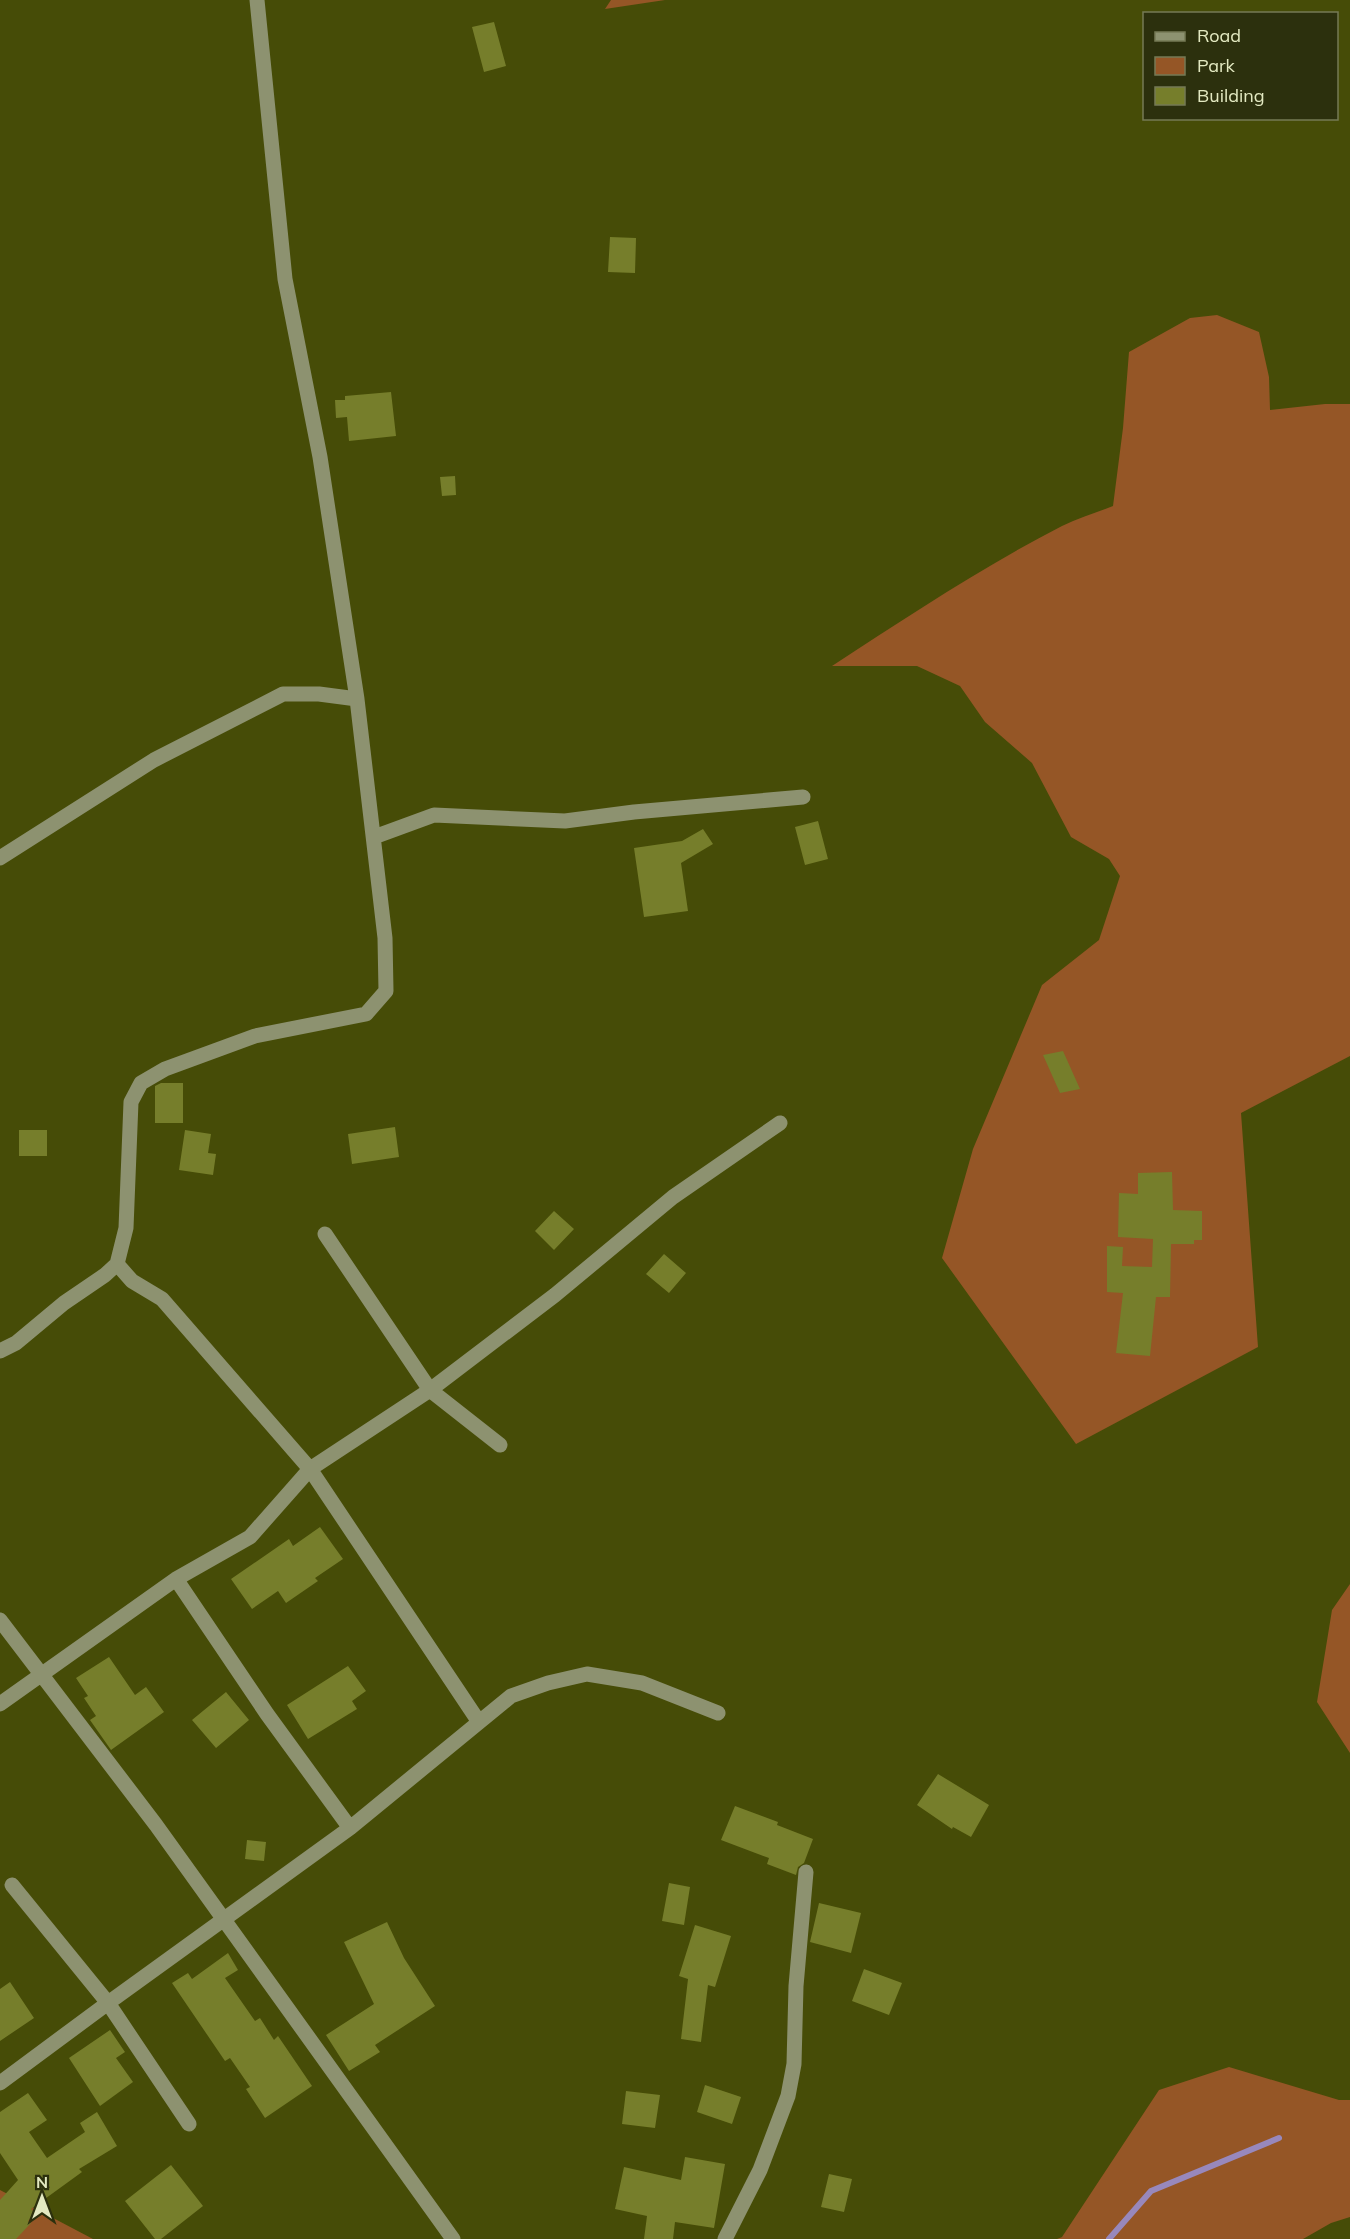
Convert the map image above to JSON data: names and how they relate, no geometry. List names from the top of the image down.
{
  "legend": ["Road", "Park", "Building"],
  "north": "top"
}
